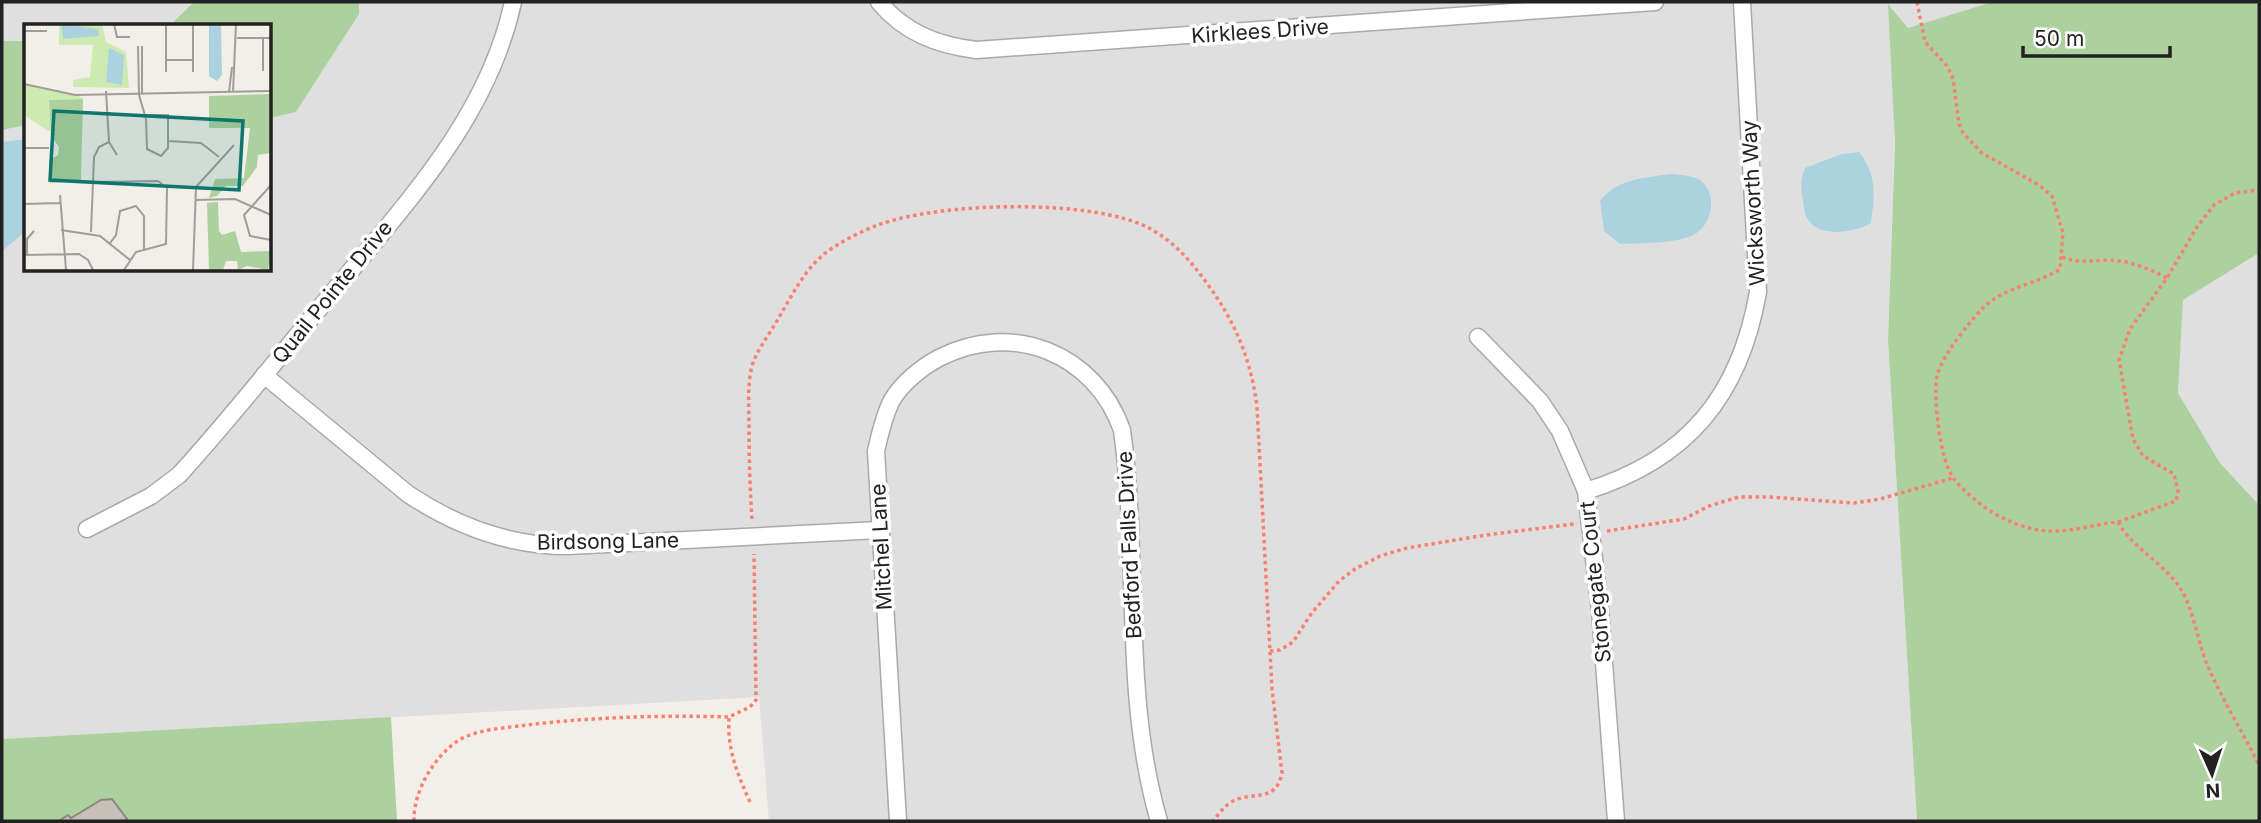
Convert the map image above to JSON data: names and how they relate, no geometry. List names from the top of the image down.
{
  "streets": {
    "street": [
      "Kirklees Drive",
      "Wicksworth Way",
      "Quail Pointe Drive",
      "Birdsong Lane",
      "Bedford Falls Drive",
      "Mitchel Lane",
      "Stonegate Court"
    ]
  },
  "crossings": [
    ["Wicksworth Way", "Stonegate Court"],
    ["Quail Pointe Drive", "Birdsong Lane"],
    ["Birdsong Lane", "Mitchel Lane"],
    ["Bedford Falls Drive", "Mitchel Lane"]
  ],
  "scale_bar": "50 m",
  "north": "bottom"
}
